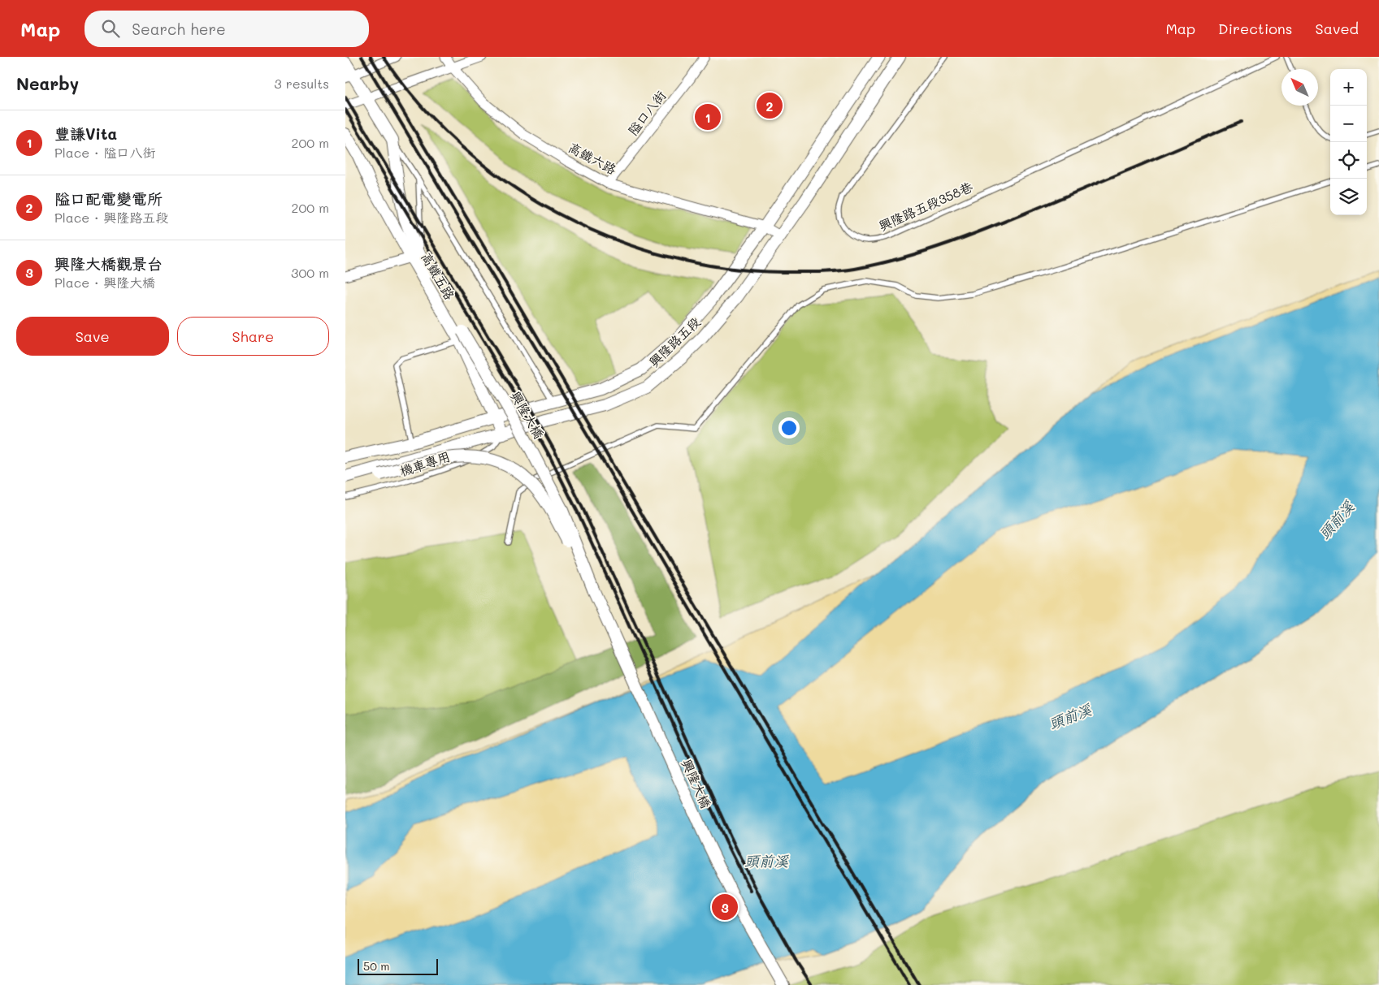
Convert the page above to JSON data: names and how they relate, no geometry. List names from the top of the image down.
{
  "streets": {
    "street": [
      "隘口八街",
      "高鐵六路",
      "高鐵五路",
      "興隆路五段",
      "興隆大橋"
    ],
    "lane": ["興隆路五段358巷", "機車專用"]
  },
  "crossings": [
    ["隘口八街", "高鐵六路"],
    ["高鐵六路", "興隆路五段"],
    ["高鐵五路", "興隆路五段"],
    ["高鐵五路", "興隆大橋"],
    ["高鐵五路", "機車專用"],
    ["興隆路五段", "機車專用"]
  ],
  "water": ["頭前溪"],
  "scale_bar": "50 m",
  "north": "top left",
  "page": {
    "header": "Map",
    "search": "Search here",
    "nav": ["Map", "Directions", "Saved"],
    "heading": ["Nearby", "3 results"],
    "map_buttons": ["+", "−"],
    "pins": ["2", "1", "3"],
    "list": [
      {
        "mark": "1",
        "name": "豐謙Vita",
        "note": "Place · 隘口八街",
        "value": "200 m"
      },
      {
        "mark": "2",
        "name": "隘口配電變電所",
        "note": "Place · 興隆路五段",
        "value": "200 m"
      },
      {
        "mark": "3",
        "name": "興隆大橋觀景台",
        "note": "Place · 興隆大橋",
        "value": "300 m"
      }
    ],
    "buttons": ["Save", "Share"],
    "scale": "50 m"
  }
}
